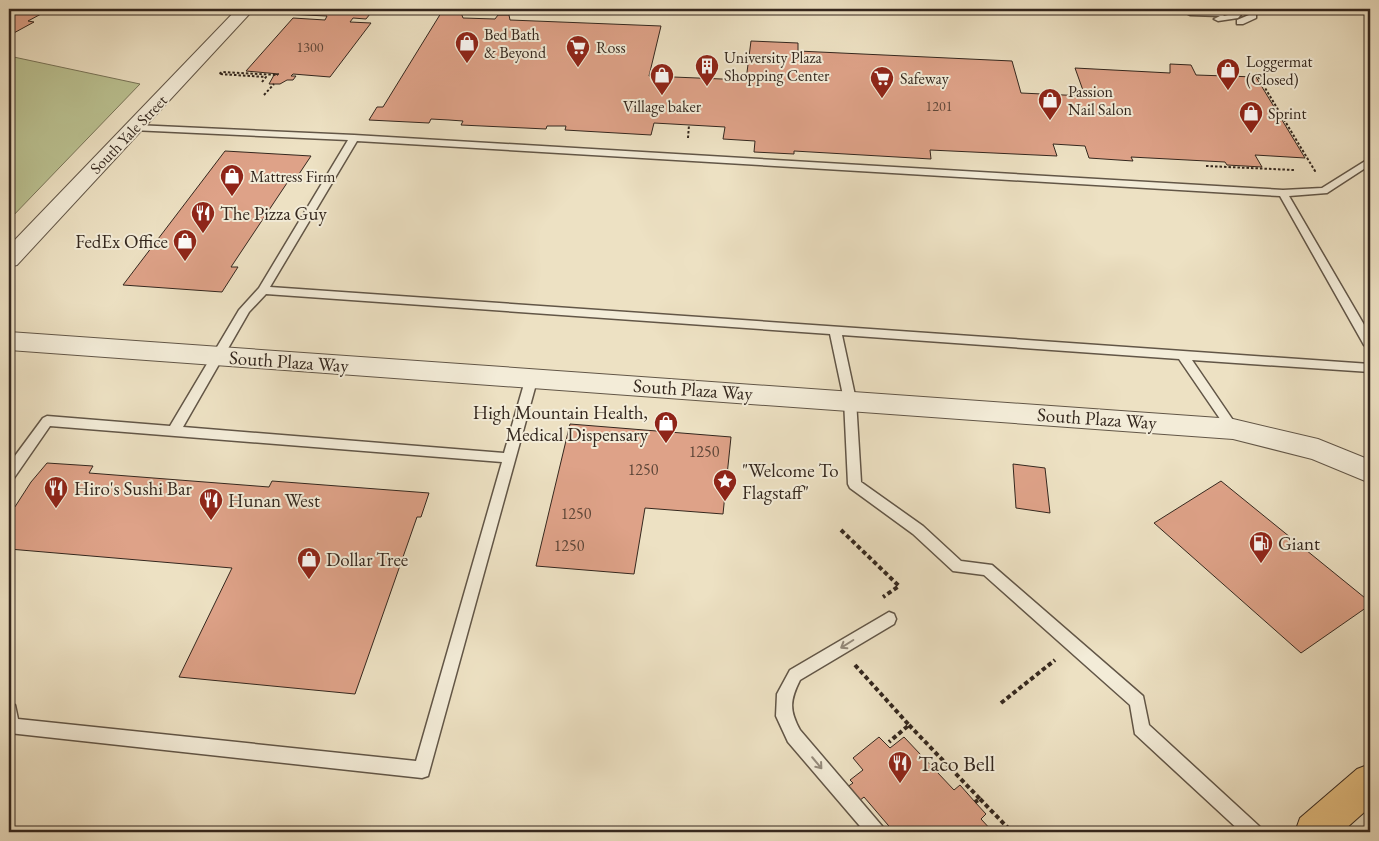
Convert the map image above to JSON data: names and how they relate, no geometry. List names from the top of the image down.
{
  "streets": {
    "street": ["South Yale Street", "South Plaza Way"]
  },
  "places": {
    "shop": [
      "Bed Bath & Beyond",
      "Loggermat (Closed)",
      "Village baker",
      "Passion Nail Salon",
      "Sprint",
      "Mattress Firm",
      "FedEx Office",
      "High Mountain Health, Medical Dispensary",
      "Dollar Tree"
    ],
    "supermarket": ["Ross", "Safeway"],
    "building": ["University Plaza Shopping Center"],
    "restaurant": [
      "The Pizza Guy",
      "Hiro's Sushi Bar",
      "Hunan West",
      "Taco Bell"
    ],
    "place": ["\"Welcome To Flagstaff\""],
    "fuel station": ["Giant"]
  },
  "house_numbers": [
    "1300",
    "1201",
    "1250",
    "1250",
    "1250",
    "1250"
  ]
}
